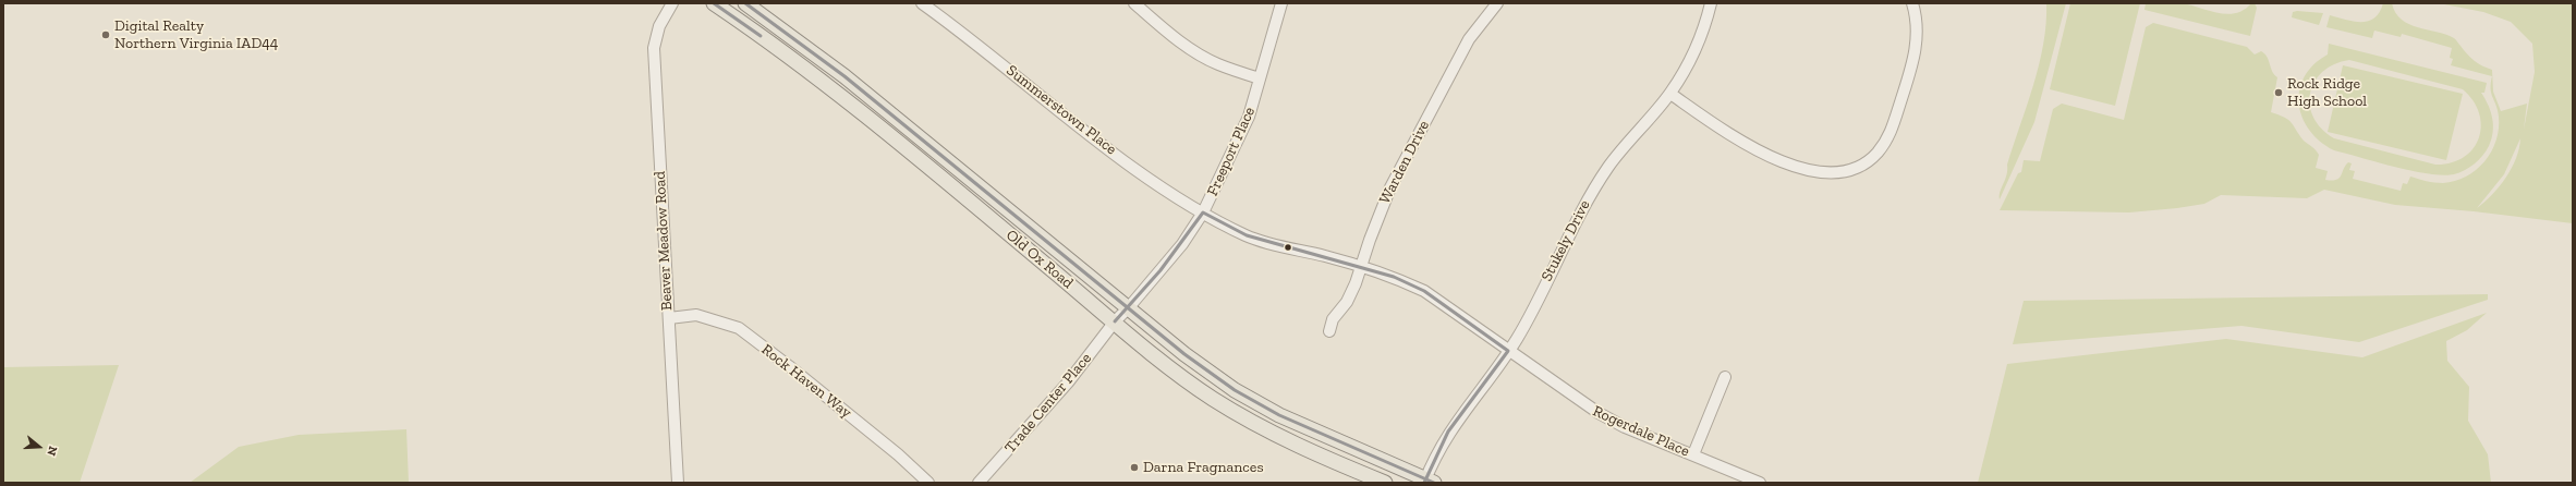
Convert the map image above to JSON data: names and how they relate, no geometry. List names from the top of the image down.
{
  "streets": {
    "main road": ["Old Ox Road"],
    "street": [
      "Summerstown Place",
      "Freeport Place",
      "Warden Drive",
      "Beaver Meadow Road",
      "Stukely Drive",
      "Rock Haven Way",
      "Trade Center Place",
      "Rogerdale Place"
    ]
  },
  "crossings": [
    ["Summerstown Place", "Freeport Place"],
    ["Summerstown Place", "Rogerdale Place"],
    ["Freeport Place", "Old Ox Road"],
    ["Freeport Place", "Trade Center Place"],
    ["Freeport Place", "Rogerdale Place"],
    ["Warden Drive", "Rogerdale Place"],
    ["Beaver Meadow Road", "Rock Haven Way"],
    ["Stukely Drive", "Old Ox Road"],
    ["Stukely Drive", "Rogerdale Place"],
    ["Old Ox Road", "Trade Center Place"]
  ],
  "places": ["Digital Realty Northern Virginia IAD44", "Rock Ridge High School", "Darna Fragnances"],
  "north": "right"
}
